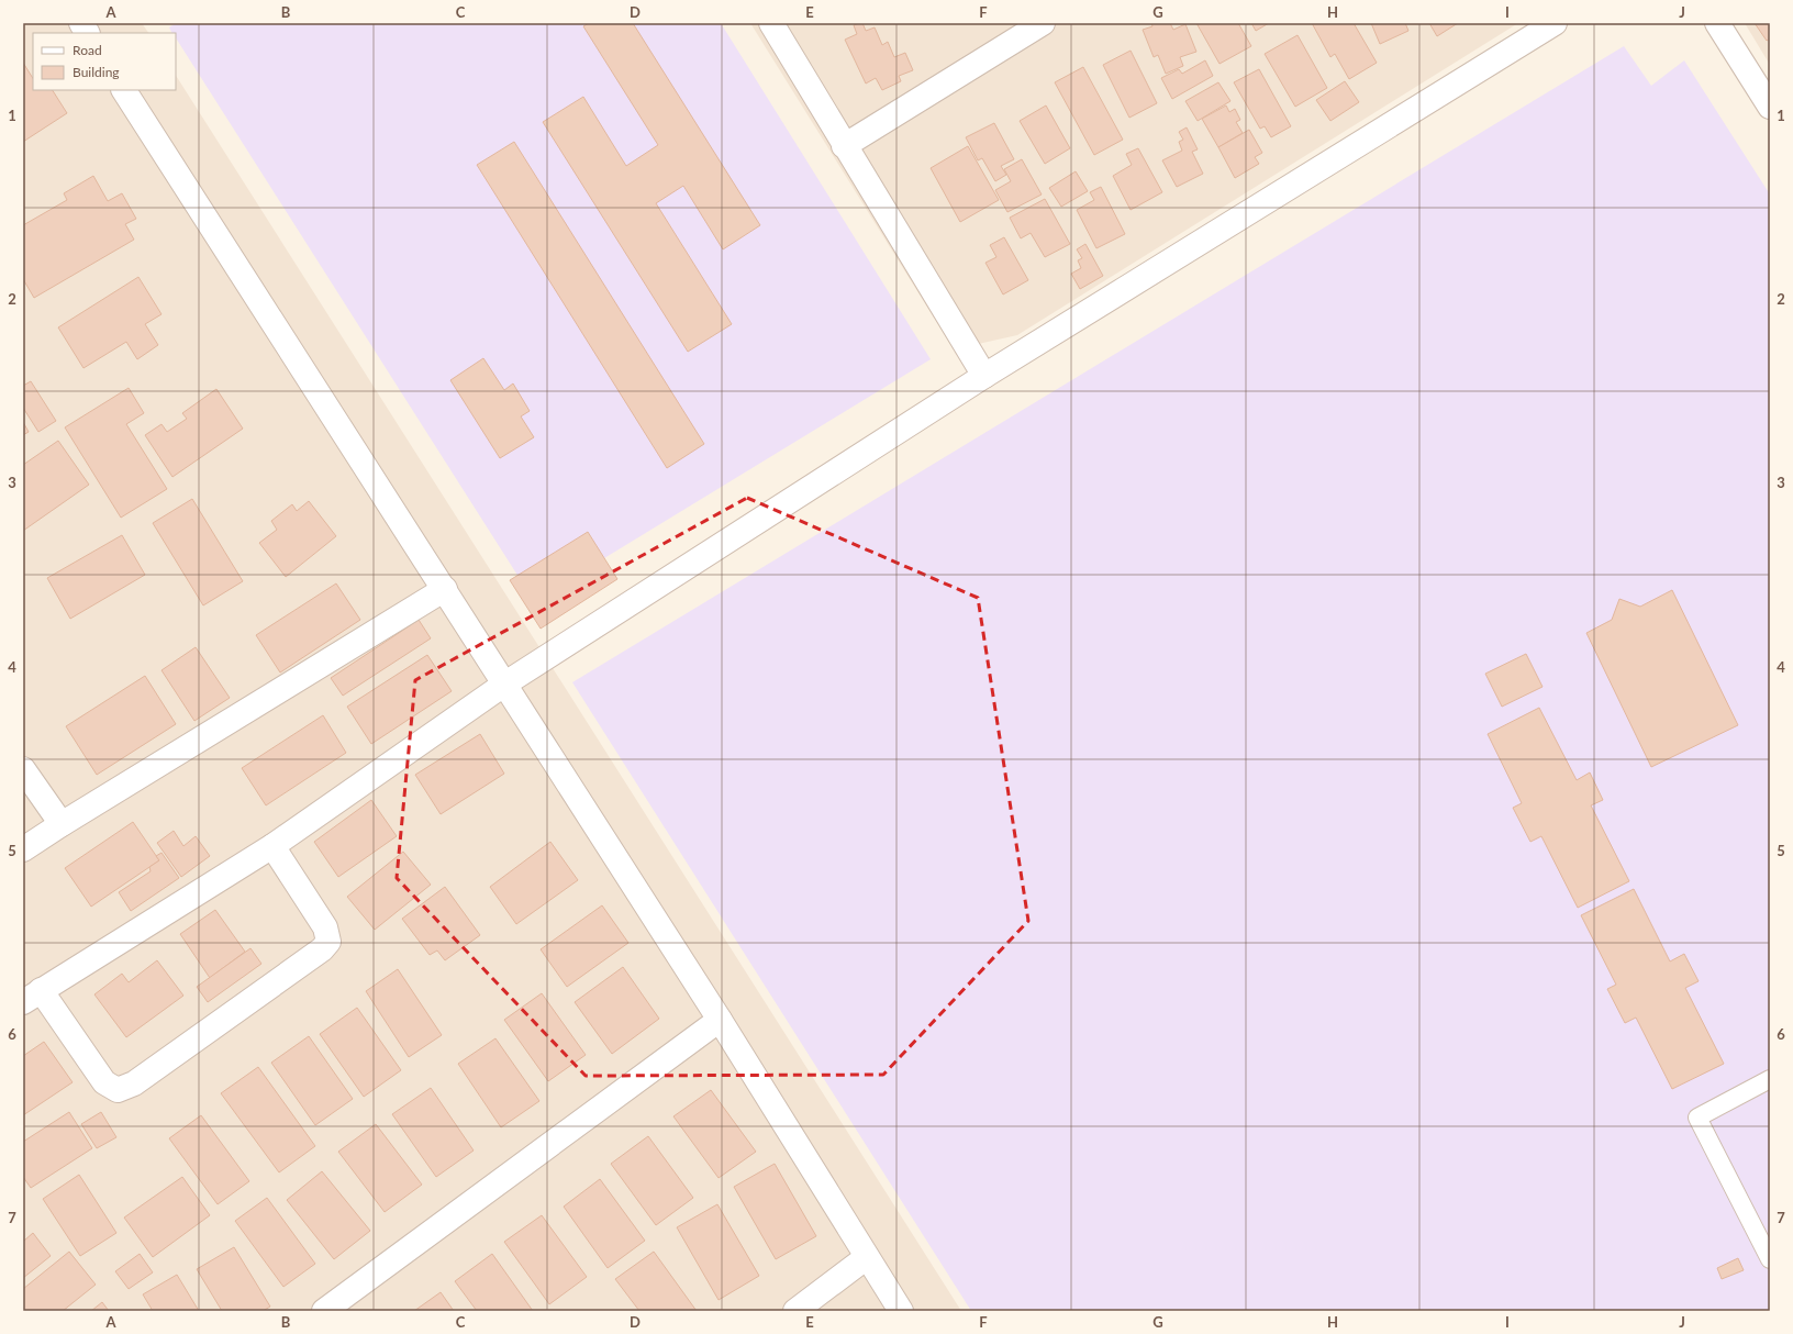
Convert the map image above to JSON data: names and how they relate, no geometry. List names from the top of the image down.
{
  "legend": ["Road", "Building"],
  "grid": {
    "columns": [
      "A",
      "B",
      "C",
      "D",
      "E",
      "F",
      "G",
      "H",
      "I",
      "J"
    ],
    "rows": [
      "1",
      "2",
      "3",
      "4",
      "5",
      "6",
      "7"
    ]
  }
}
